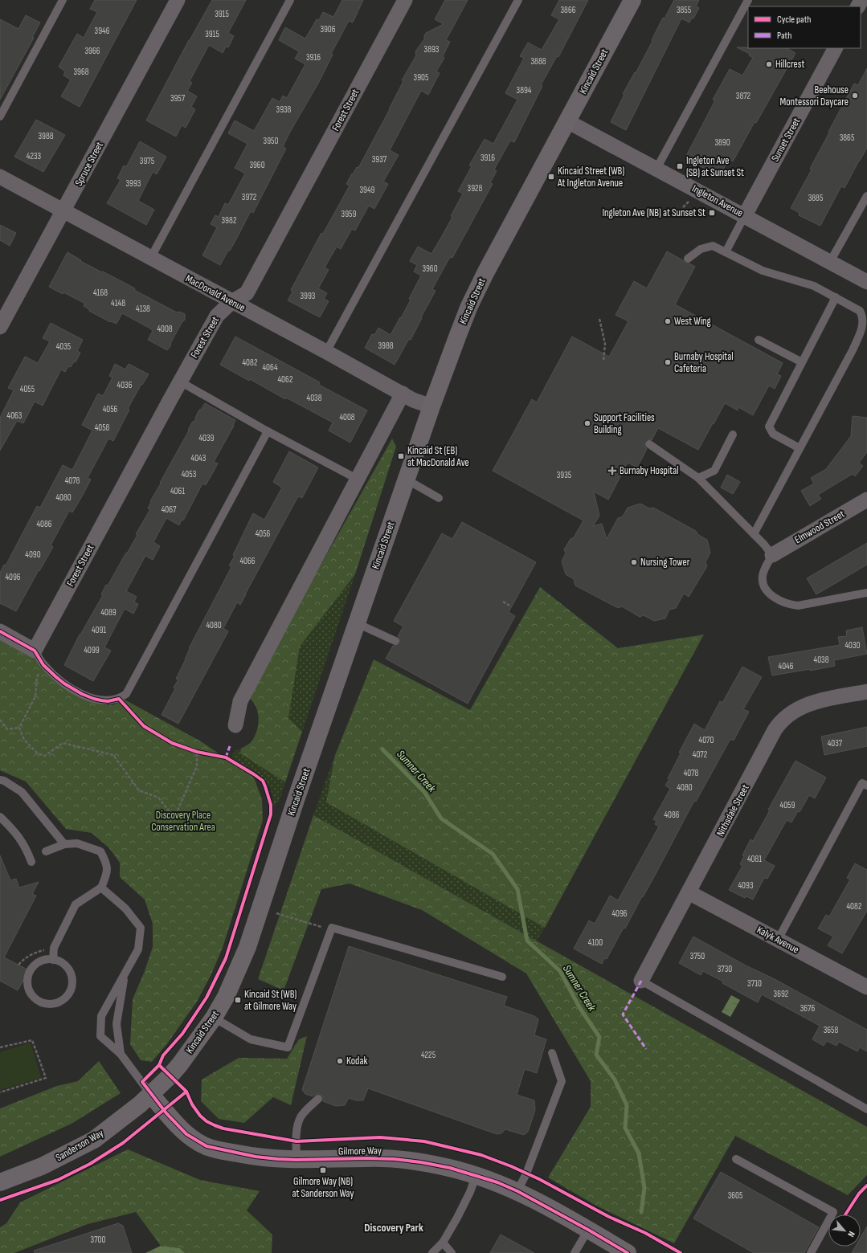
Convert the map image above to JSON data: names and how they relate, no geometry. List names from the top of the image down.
{
  "streets": {
    "street": [
      "Kincaid Street",
      "Forest Street",
      "Sunset Street",
      "Spruce Street",
      "Ingleton Avenue",
      "MacDonald Avenue",
      "Elmwood Street",
      "Nithsdale Street",
      "Kalyk Avenue",
      "Sanderson Way",
      "Gilmore Way"
    ]
  },
  "crossings": [
    ["Kincaid Street", "Ingleton Avenue"],
    ["Kincaid Street", "MacDonald Avenue"],
    ["Kincaid Street", "Sanderson Way"],
    ["Kincaid Street", "Gilmore Way"],
    ["Forest Street", "MacDonald Avenue"],
    ["Sunset Street", "Ingleton Avenue"],
    ["Spruce Street", "MacDonald Avenue"],
    ["Nithsdale Street", "Kalyk Avenue"],
    ["Sanderson Way", "Gilmore Way"]
  ],
  "districts": ["Discovery Park"],
  "water": ["Sumner Creek"],
  "parks": ["Discovery Place Conservation Area"],
  "places": {
    "other": [
      "Hillcrest",
      "Beehouse Montessori Daycare",
      "West Wing",
      "Burnaby Hospital Cafeteria",
      "Support Facilities Building",
      "Nursing Tower",
      "Kodak"
    ],
    "transit": [
      "Ingleton Ave (SB) at Sunset St",
      "Kincaid Street (WB) At Ingleton Avenue",
      "Ingleton Ave (NB) at Sunset St",
      "Kincaid St (EB) at MacDonald Ave",
      "Kincaid St (WB) at Gilmore Way",
      "Gilmore Way (NB) at Sanderson Way"
    ],
    "health": ["Burnaby Hospital"]
  },
  "house_numbers": [
    "3866",
    "3855",
    "3915",
    "3906",
    "3946",
    "3915",
    "3893",
    "3966",
    "3916",
    "3888",
    "3968",
    "3905",
    "3894",
    "3872",
    "3957",
    "3938",
    "3988",
    "3865",
    "3950",
    "3890",
    "4233",
    "3916",
    "3937",
    "3975",
    "3960",
    "3993",
    "3928",
    "3949",
    "3972",
    "3885",
    "3959",
    "3982",
    "3960",
    "4168",
    "3993",
    "4148",
    "4138",
    "4008",
    "3988",
    "4035",
    "4082",
    "4064",
    "4062",
    "4036",
    "4055",
    "4038",
    "4056",
    "4063",
    "4008",
    "4058",
    "4039",
    "4043",
    "4053",
    "3935",
    "4078",
    "4061",
    "4080",
    "4067",
    "4086",
    "4056",
    "4090",
    "4066",
    "4096",
    "4089",
    "4080",
    "4091",
    "4030",
    "4099",
    "4038",
    "4046",
    "4070",
    "4037",
    "4072",
    "4078",
    "4080",
    "4059",
    "4086",
    "4081",
    "4093",
    "4082",
    "4096",
    "4100",
    "3750",
    "3730",
    "3710",
    "3692",
    "3676",
    "3658",
    "4225",
    "3605",
    "3700"
  ],
  "legend": ["Cycle path", "Path"],
  "north": "bottom right"
}
